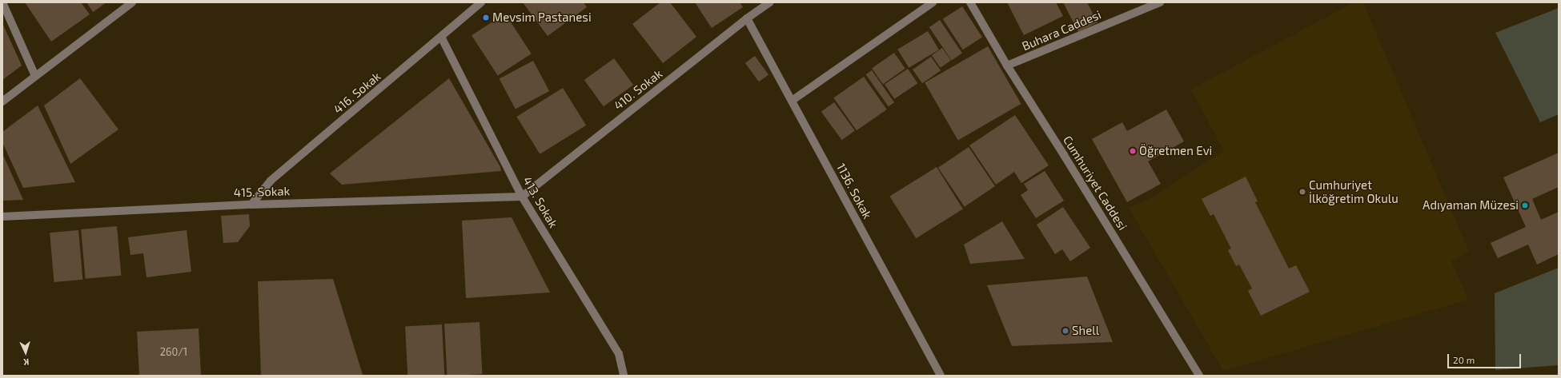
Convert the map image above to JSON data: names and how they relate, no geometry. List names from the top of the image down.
{
  "streets": {
    "street": [
      "Buhara Caddesi",
      "410. Sokak",
      "416. Sokak",
      "Cumhuriyet Caddesi",
      "1136. Sokak",
      "415. Sokak",
      "413. Sokak"
    ]
  },
  "crossings": [
    ["Buhara Caddesi", "Cumhuriyet Caddesi"],
    ["410. Sokak", "1136. Sokak"],
    ["410. Sokak", "415. Sokak"],
    ["410. Sokak", "413. Sokak"],
    ["416. Sokak", "415. Sokak"],
    ["416. Sokak", "413. Sokak"],
    ["415. Sokak", "413. Sokak"]
  ],
  "places": [
    "Mevsim Pastanesi",
    "Öğretmen Evi",
    "Cumhuriyet İlköğretim Okulu",
    "Adıyaman Müzesi",
    "Shell"
  ],
  "house_numbers": ["260/1"],
  "scale_bar": "20 m",
  "north": "bottom"
}
